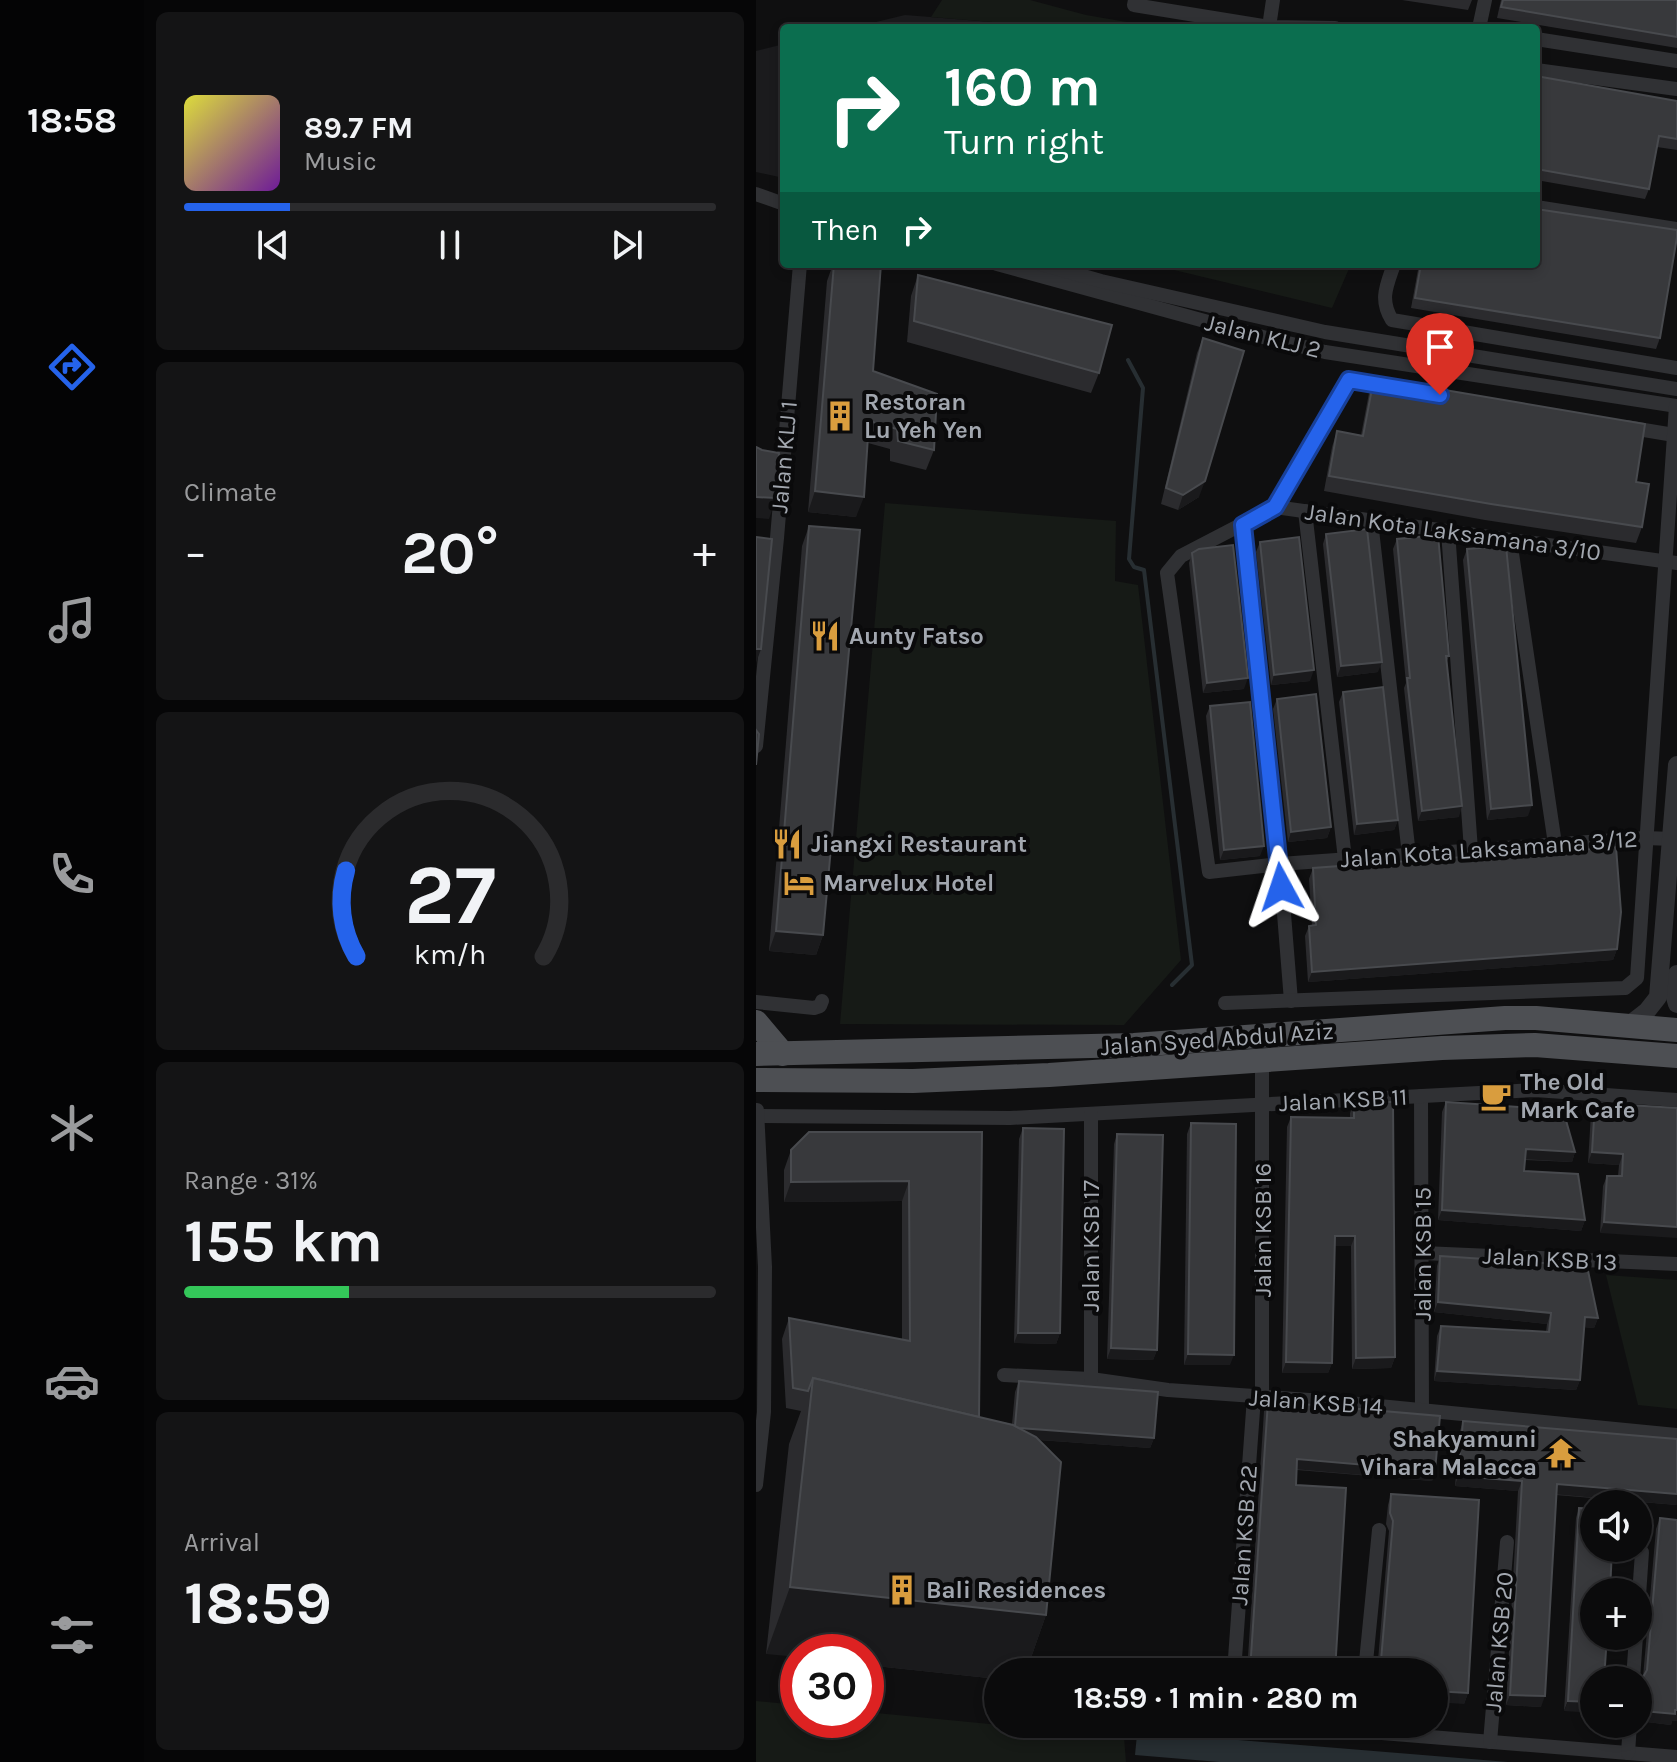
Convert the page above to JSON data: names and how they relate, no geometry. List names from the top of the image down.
{
  "streets": {
    "main road": ["Jalan Syed Abdul Aziz"],
    "street": [
      "Jalan KLJ 2",
      "Jalan KLJ 1",
      "Jalan Kota Laksamana 3/10",
      "Jalan Kota Laksamana 3/12",
      "Jalan KSB 11",
      "Jalan KSB 16",
      "Jalan KSB 17",
      "Jalan KSB 15",
      "Jalan KSB 13",
      "Jalan KSB 14",
      "Jalan KSB 22",
      "Jalan KSB 20"
    ]
  },
  "crossings": [
    ["Jalan Kota Laksamana 3/10", "Jalan Kota Laksamana 3/12"],
    ["Jalan Syed Abdul Aziz", "Jalan KSB 16"],
    ["Jalan KSB 11", "Jalan KSB 16"],
    ["Jalan KSB 11", "Jalan KSB 17"],
    ["Jalan KSB 11", "Jalan KSB 15"],
    ["Jalan KSB 16", "Jalan KSB 14"],
    ["Jalan KSB 16", "Jalan KSB 22"],
    ["Jalan KSB 17", "Jalan KSB 14"],
    ["Jalan KSB 15", "Jalan KSB 13"],
    ["Jalan KSB 15", "Jalan KSB 14"],
    ["Jalan KSB 14", "Jalan KSB 22"]
  ],
  "places": {
    "building": ["Restoran Lu Yeh Yen", "Bali Residences"],
    "restaurant": ["Aunty Fatso", "Jiangxi Restaurant"],
    "hotel": ["Marvelux Hotel"],
    "cafe": ["The Old Mark Cafe"],
    "temple": ["Shakyamuni Vihara Malacca"]
  },
  "page": {
    "tabs": "18:58",
    "turn": ["160 m", "Turn right"],
    "song": ["89.7 FM", "Music"],
    "then": "Then",
    "tile": [
      "Climate",
      ["Range · 31%", "155 km"],
      ["Arrival", "18:59"]
    ],
    "heat": ["−", "20°", "+"],
    "map_buttons": ["+", "−"],
    "limit": "30",
    "trip": "18:59 · 1 min · 280 m",
    "gauge": ["27", "km/h"]
  }
}
